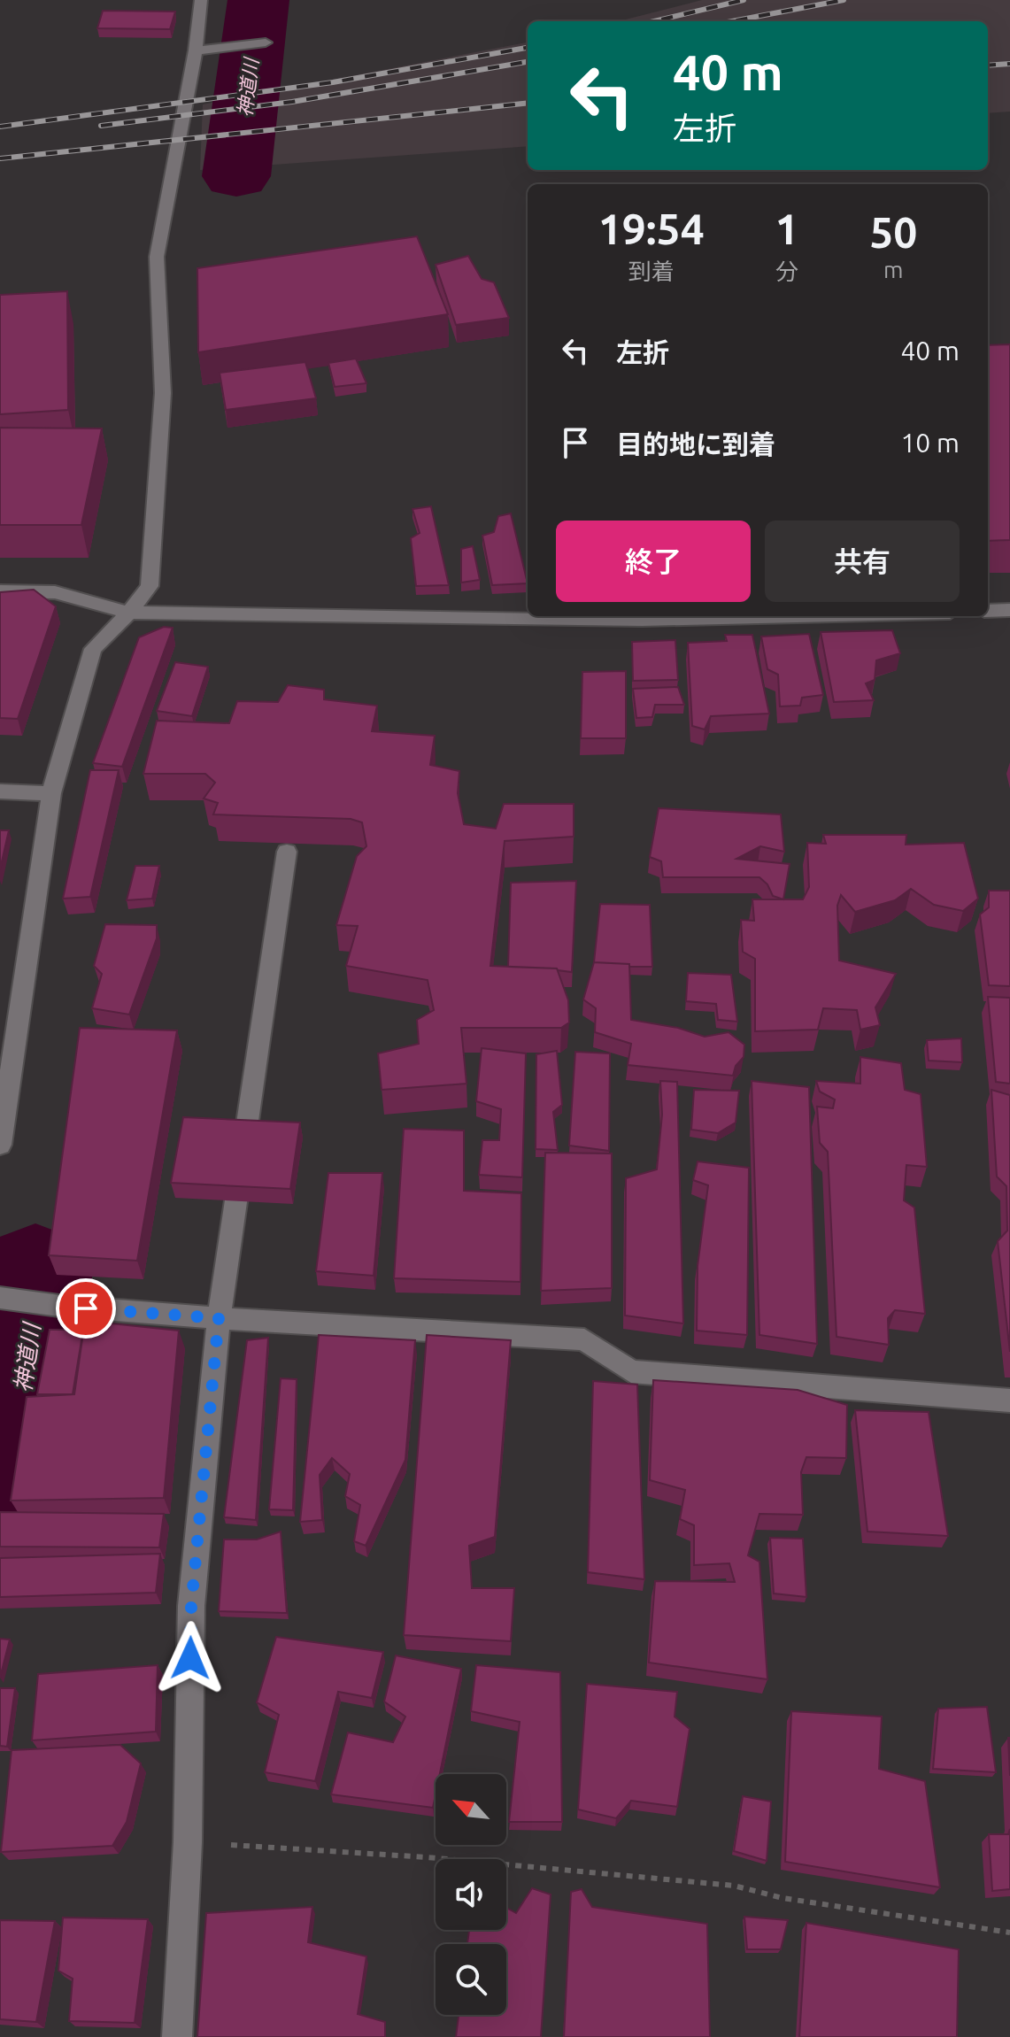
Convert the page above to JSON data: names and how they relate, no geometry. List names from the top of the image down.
{
  "water": ["神道川"],
  "north": "top left",
  "page": {
    "turn": ["40 m", "左折"],
    "eta": [
      "19:54",
      "到着",
      "1",
      "分",
      "50",
      "m"
    ],
    "list": [
      {
        "name": "左折",
        "value": "40 m"
      },
      {
        "name": "目的地に到着",
        "value": "10 m"
      }
    ],
    "buttons": ["終了", "共有"]
  }
}
